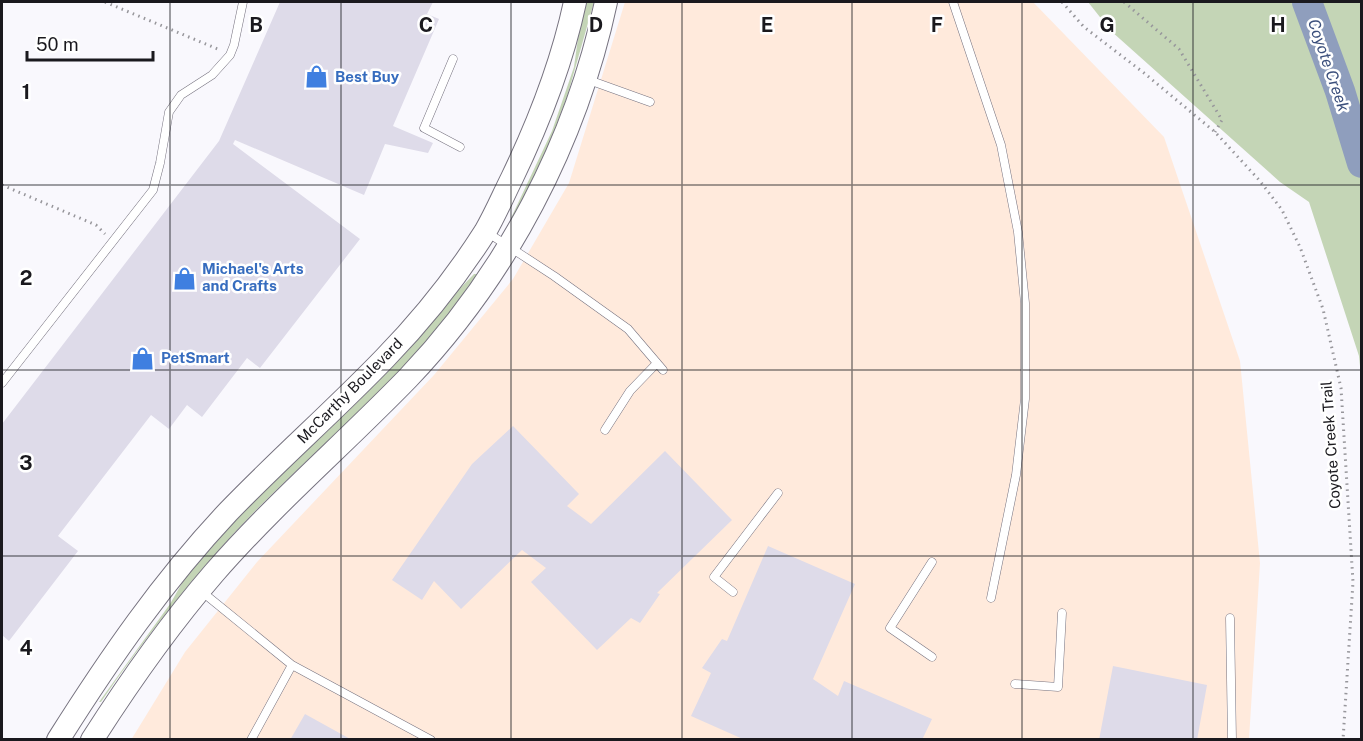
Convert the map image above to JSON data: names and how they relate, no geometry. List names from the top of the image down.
{
  "streets": {
    "main road": ["McCarthy Boulevard"],
    "path": ["Coyote Creek Trail"]
  },
  "water": ["Coyote Creek"],
  "places": {
    "shop": ["Best Buy", "Michael's Arts and Crafts", "PetSmart"]
  },
  "scale_bar": "50 m",
  "grid": {
    "columns": [
      "B",
      "C",
      "D",
      "E",
      "F",
      "G",
      "H"
    ],
    "rows": [
      "1",
      "2",
      "3",
      "4"
    ]
  }
}
